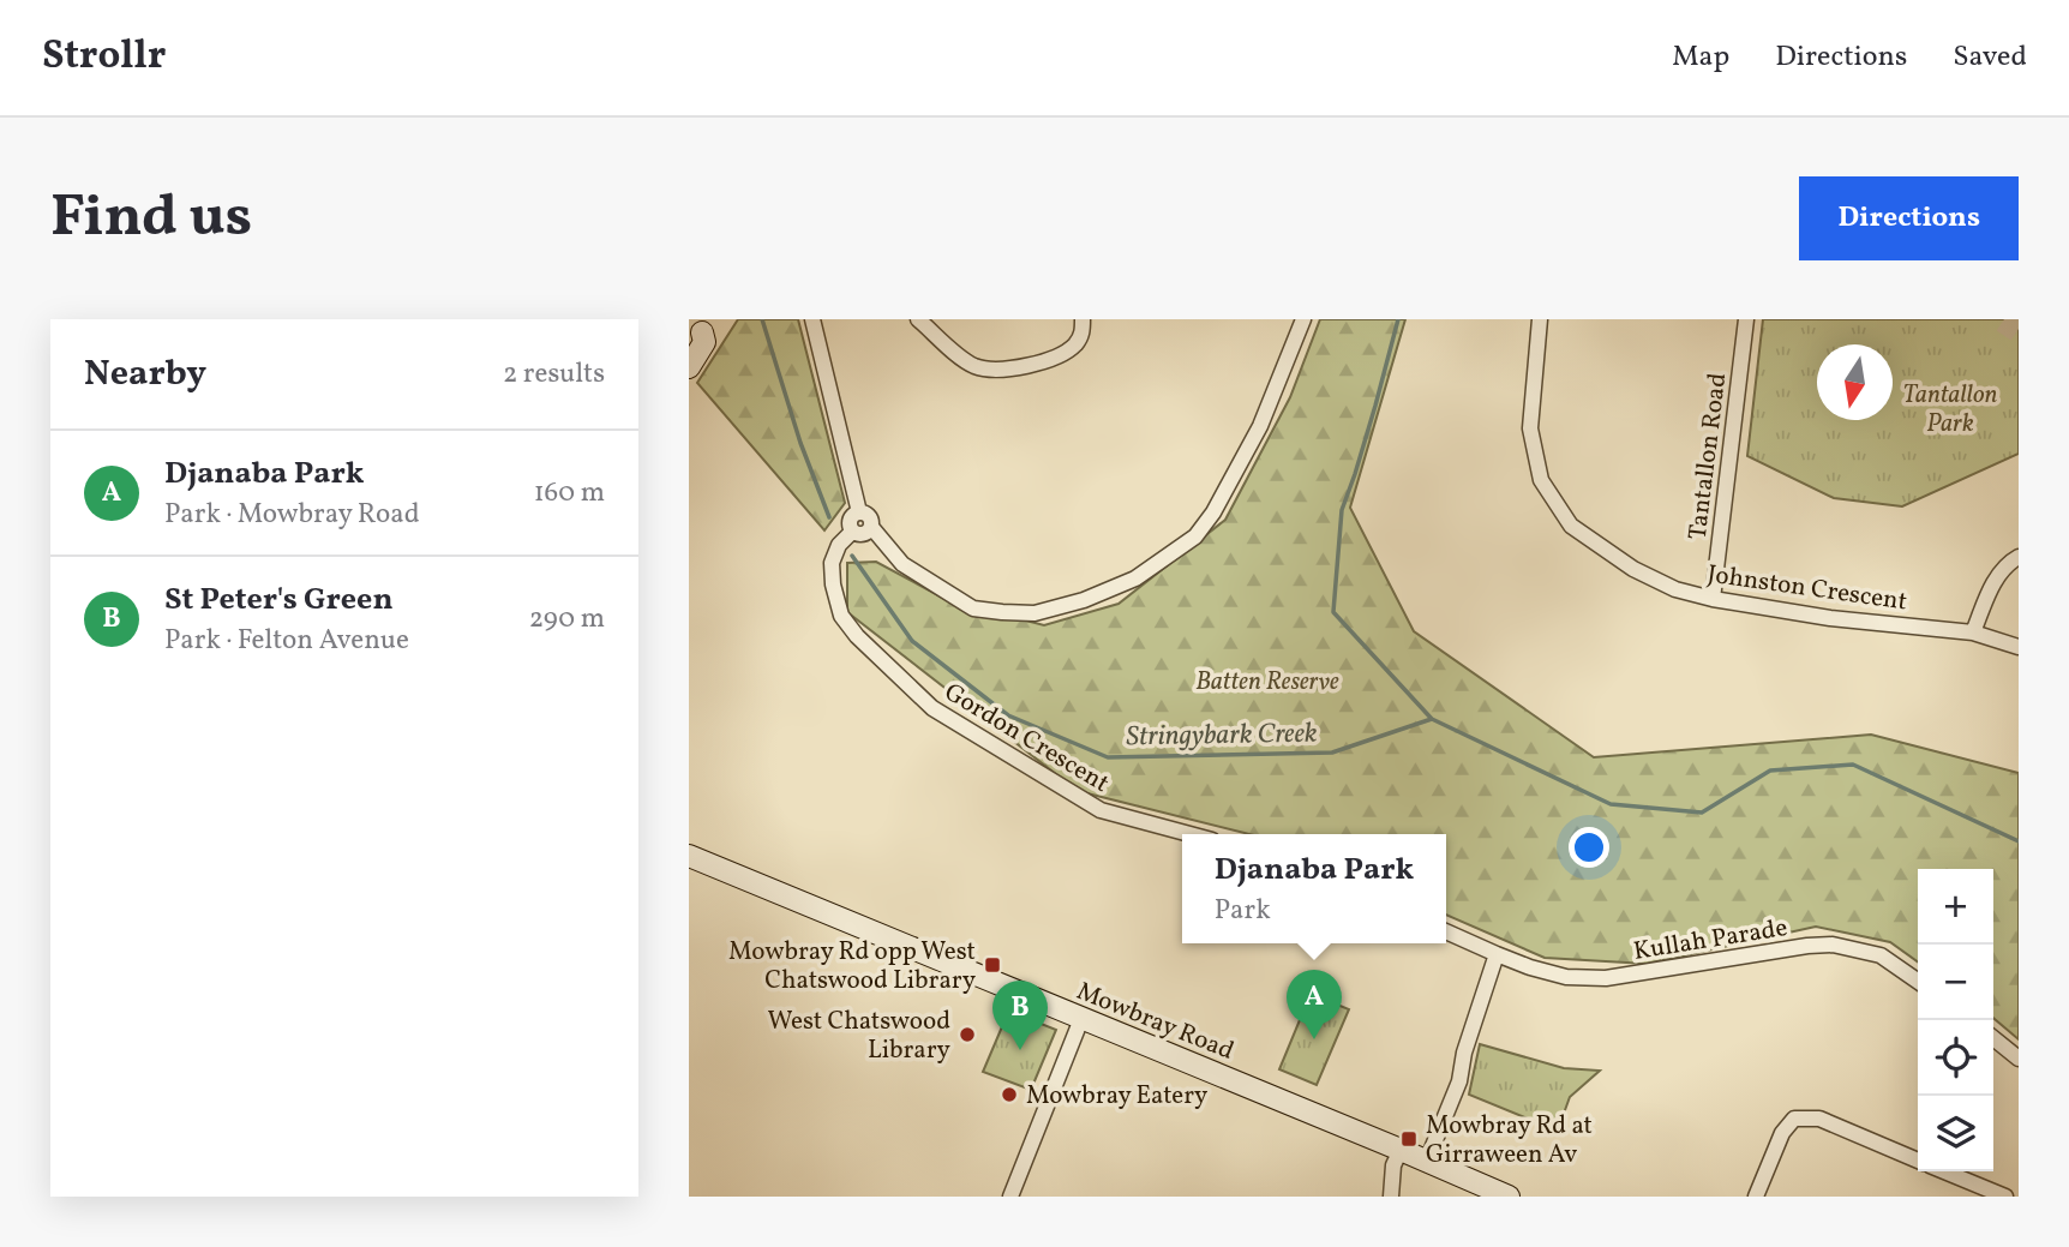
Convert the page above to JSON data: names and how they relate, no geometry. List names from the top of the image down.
{
  "streets": {
    "main road": ["Mowbray Road"],
    "street": [
      "Tantallon Road",
      "Johnston Crescent",
      "Gordon Crescent",
      "Kullah Parade"
    ]
  },
  "crossings": [
    ["Tantallon Road", "Johnston Crescent"]
  ],
  "water": ["Stringybark Creek"],
  "parks": ["Tantallon Park", "Batten Reserve"],
  "places": {
    "transit": ["Mowbray Rd opp West Chatswood Library", "Mowbray Rd at Girraween Av"],
    "other": ["West Chatswood Library", "Mowbray Eatery"]
  },
  "north": "bottom",
  "page": {
    "header": "Strollr",
    "nav": ["Map", "Directions", "Saved"],
    "buttons": "Directions",
    "title": "Find us",
    "heading": ["Nearby", "2 results"],
    "list": [
      {
        "mark": "A",
        "name": "Djanaba Park",
        "note": "Park · Mowbray Road",
        "value": "160 m"
      },
      {
        "mark": "B",
        "name": "St Peter's Green",
        "note": "Park · Felton Avenue",
        "value": "290 m"
      }
    ],
    "popup": ["Djanaba Park", "Park"],
    "map_buttons": ["+", "−"],
    "pins": ["A", "B"]
  }
}
